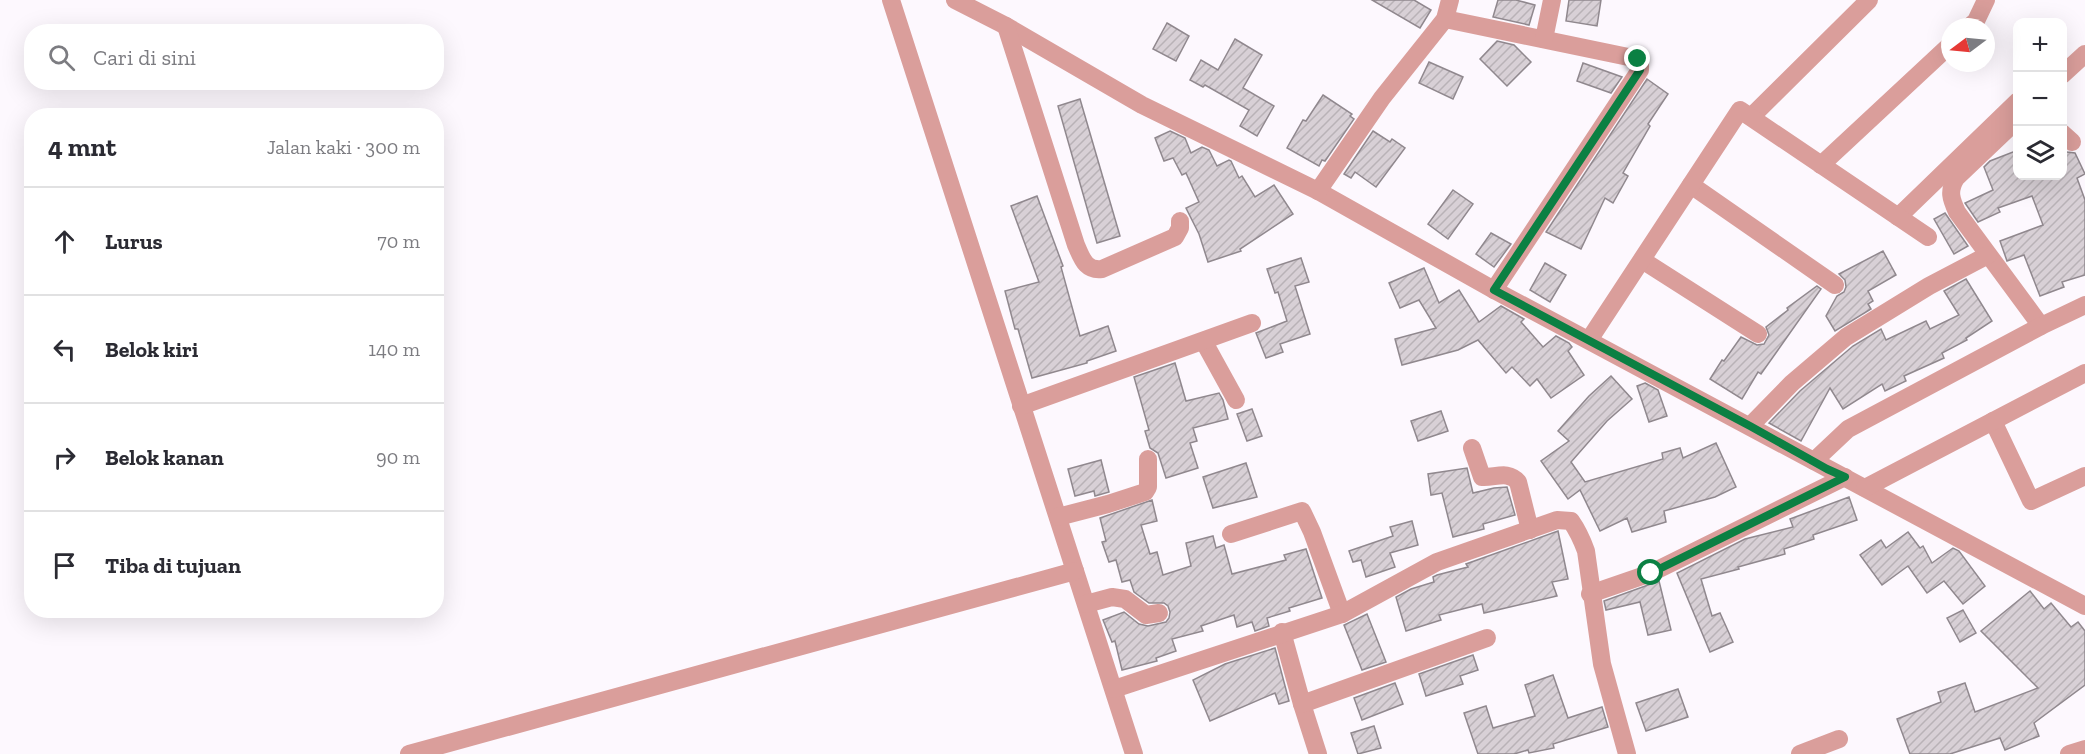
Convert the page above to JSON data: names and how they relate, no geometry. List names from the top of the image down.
{
  "north": "left",
  "page": {
    "map_buttons": ["+", "−"],
    "search": "Cari di sini",
    "heading": ["4 mnt", "Jalan kaki · 300 m"],
    "list": [
      ["Lurus", "70 m"],
      ["Belok kiri", "140 m"],
      ["Belok kanan", "90 m"],
      "Tiba di tujuan"
    ]
  }
}
